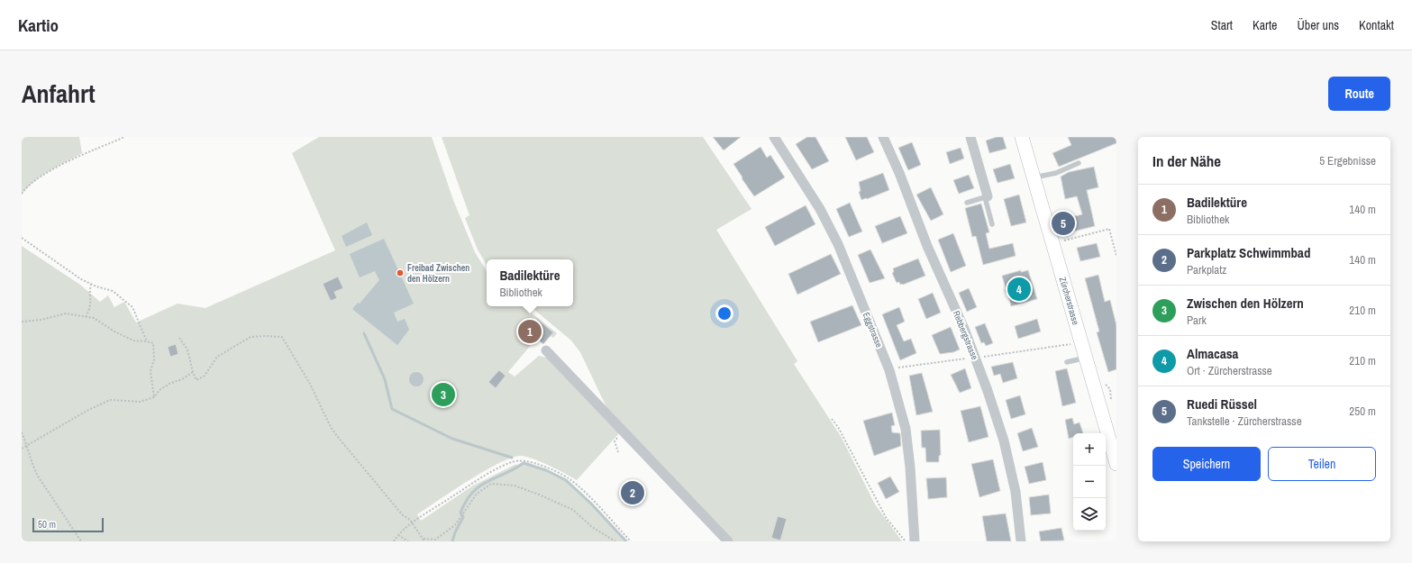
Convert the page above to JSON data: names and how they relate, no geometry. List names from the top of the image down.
{
  "streets": {
    "main road": ["Zürcherstrasse"],
    "street": ["Eggstrasse", "Rebbergstrasse"]
  },
  "places": ["Freibad Zwischen den Hölzern"],
  "scale_bar": "50 m",
  "page": {
    "header": "Kartio",
    "nav": [
      "Start",
      "Karte",
      "Über uns",
      "Kontakt"
    ],
    "title": "Anfahrt",
    "buttons": [
      "Route",
      ["Speichern", "Teilen"]
    ],
    "heading": ["In der Nähe", "5 Ergebnisse"],
    "list": [
      {
        "mark": "1",
        "name": "Badilektüre",
        "note": "Bibliothek",
        "value": "140 m"
      },
      {
        "mark": "2",
        "name": "Parkplatz Schwimmbad",
        "note": "Parkplatz",
        "value": "140 m"
      },
      {
        "mark": "3",
        "name": "Zwischen den Hölzern",
        "note": "Park",
        "value": "210 m"
      },
      {
        "mark": "4",
        "name": "Almacasa",
        "note": "Ort · Zürcherstrasse",
        "value": "210 m"
      },
      {
        "mark": "5",
        "name": "Ruedi Rüssel",
        "note": "Tankstelle · Zürcherstrasse",
        "value": "250 m"
      }
    ],
    "pins": [
      "5",
      "4",
      "1",
      "3",
      "2"
    ],
    "popup": ["Badilektüre", "Bibliothek"],
    "map_buttons": ["+", "−"],
    "scale": "50 m"
  }
}
